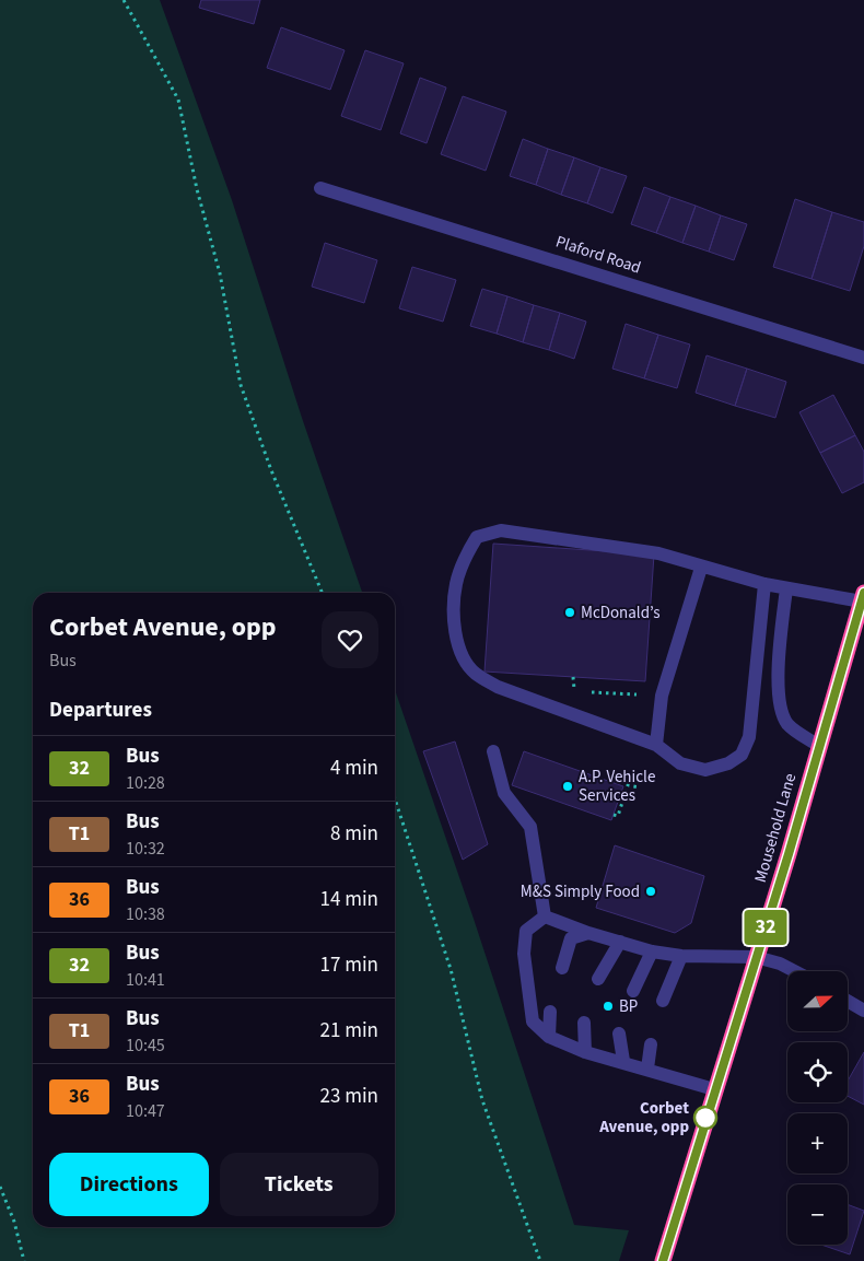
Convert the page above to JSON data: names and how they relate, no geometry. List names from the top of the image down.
{
  "streets": {
    "highway": ["Mousehold Lane"],
    "street": ["Plaford Road"]
  },
  "places": [
    "McDonald’s",
    "A.P. Vehicle Services",
    "M&S Simply Food",
    "BP",
    "Corbet Avenue, opp"
  ],
  "lines": ["bus line 32"],
  "north": "right",
  "page": {
    "on_map": "32",
    "heading": [
      ["Corbet Avenue, opp", "Bus"],
      "Departures"
    ],
    "list": [
      {
        "mark": "32",
        "name": "Bus",
        "note": "10:28",
        "value": "4 min"
      },
      {
        "mark": "T1",
        "name": "Bus",
        "note": "10:32",
        "value": "8 min"
      },
      {
        "mark": "36",
        "name": "Bus",
        "note": "10:38",
        "value": "14 min"
      },
      {
        "mark": "32",
        "name": "Bus",
        "note": "10:41",
        "value": "17 min"
      },
      {
        "mark": "T1",
        "name": "Bus",
        "note": "10:45",
        "value": "21 min"
      },
      {
        "mark": "36",
        "name": "Bus",
        "note": "10:47",
        "value": "23 min"
      }
    ],
    "map_buttons": ["+", "−"],
    "buttons": ["Directions", "Tickets"]
  }
}
